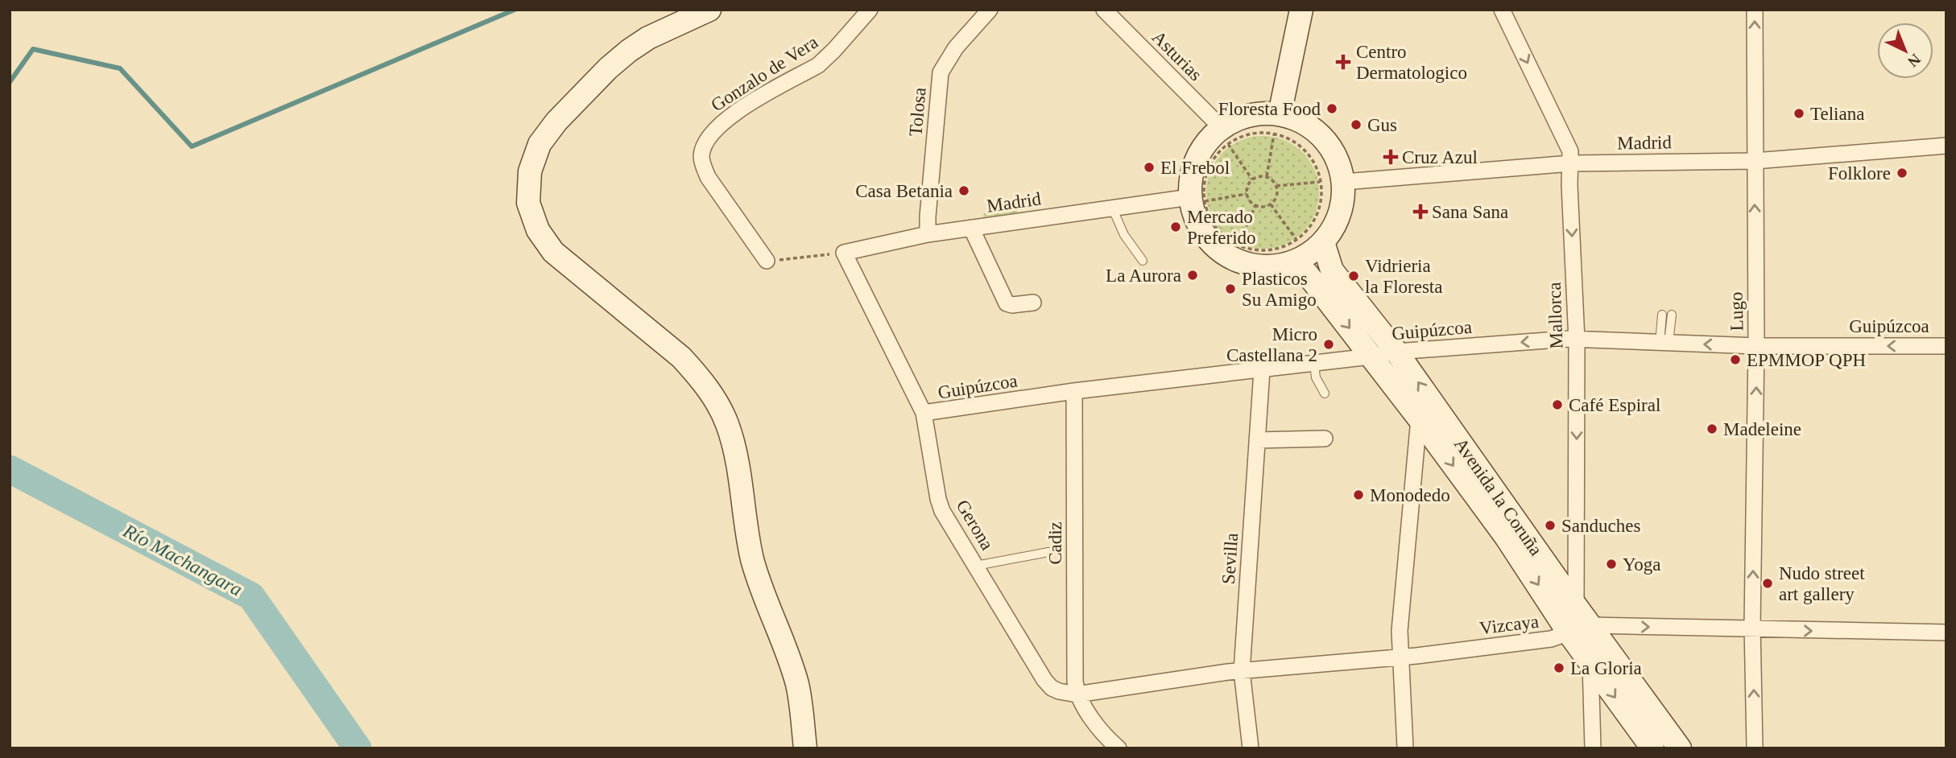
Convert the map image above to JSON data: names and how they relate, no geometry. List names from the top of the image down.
{
  "streets": {
    "main road": ["Avenida la Coruña"],
    "street": [
      "Asturias",
      "Gonzalo de Vera",
      "Tolosa",
      "Madrid",
      "Lugo",
      "Mallorca",
      "Guipúzcoa",
      "Gerona",
      "Cadiz",
      "Sevilla",
      "Vizcaya"
    ]
  },
  "crossings": [
    ["Tolosa", "Madrid"],
    ["Madrid", "Lugo"],
    ["Madrid", "Mallorca"],
    ["Madrid", "Gerona"],
    ["Lugo", "Guipúzcoa"],
    ["Lugo", "Vizcaya"],
    ["Mallorca", "Guipúzcoa"],
    ["Mallorca", "Avenida la Coruña"],
    ["Mallorca", "Vizcaya"],
    ["Guipúzcoa", "Avenida la Coruña"],
    ["Guipúzcoa", "Gerona"],
    ["Guipúzcoa", "Cadiz"],
    ["Guipúzcoa", "Sevilla"],
    ["Avenida la Coruña", "Vizcaya"],
    ["Gerona", "Cadiz"],
    ["Gerona", "Vizcaya"],
    ["Cadiz", "Vizcaya"],
    ["Sevilla", "Vizcaya"]
  ],
  "one_way": [
    "Lugo",
    "Mallorca",
    "Guipúzcoa",
    "Vizcaya"
  ],
  "water": ["Río Machangara"],
  "places": {
    "health": ["Centro Dermatologico", "Cruz Azul", "Sana Sana"],
    "other": [
      "Floresta Food",
      "Teliana",
      "Gus",
      "El Frebol",
      "Folklore",
      "Casa Betania",
      "Mercado Preferido",
      "La Aurora",
      "Vidrieria la Floresta",
      "Plasticos Su Amigo",
      "Micro Castellana 2",
      "EPMMOP QPH",
      "Café Espiral",
      "Madeleine",
      "Monodedo",
      "Sanduches",
      "Yoga",
      "Nudo street art gallery",
      "La Gloria"
    ]
  },
  "north": "bottom right"
}
